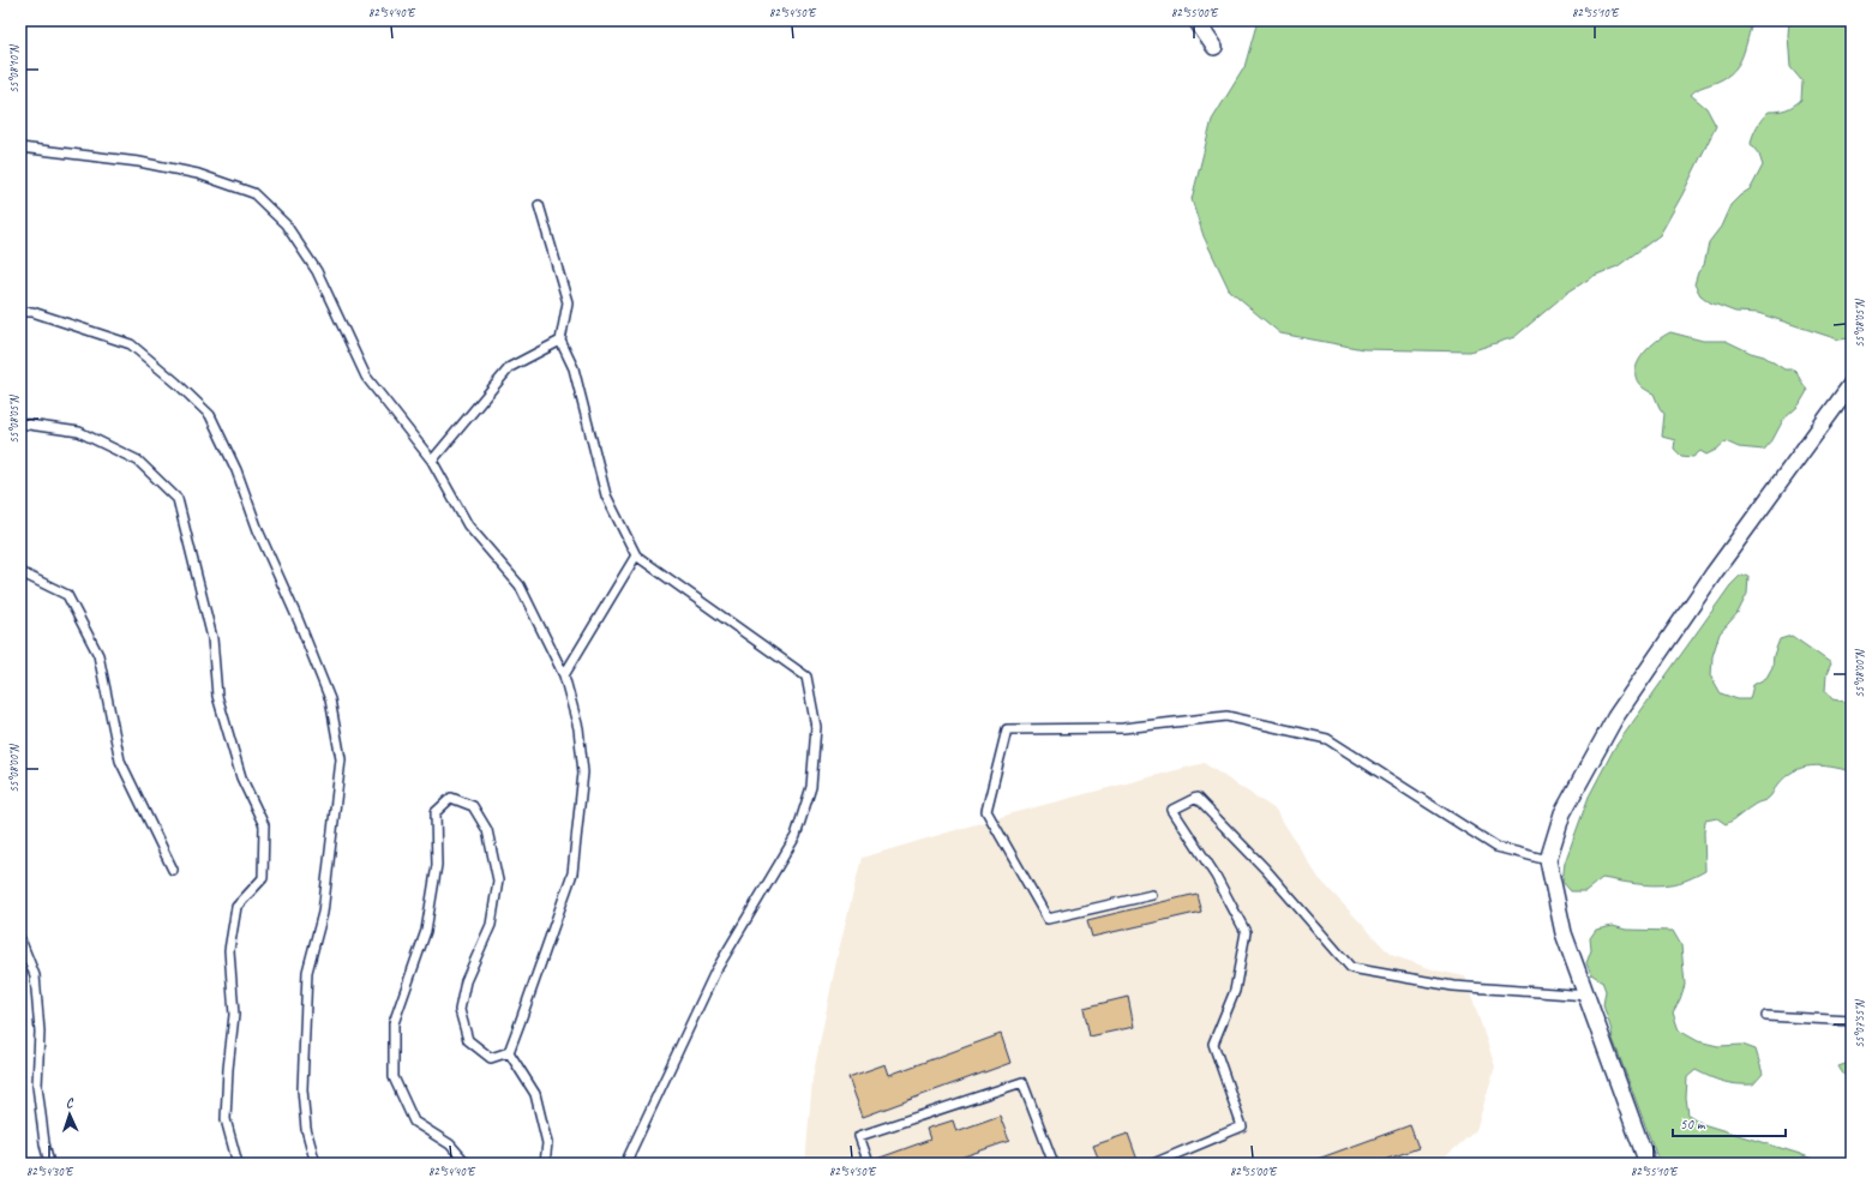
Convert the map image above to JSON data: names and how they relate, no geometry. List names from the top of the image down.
{
  "scale_bar": "50 m",
  "north": "top",
  "coordinates": [
    "82°54'40\"E",
    "82°54'50\"E",
    "82°55'00\"E",
    "82°55'10\"E",
    "55°08'10\"N",
    "55°08'05\"N",
    "55°08'00\"N",
    "55°07'55\"N",
    "82°54'30\"E"
  ]
}
